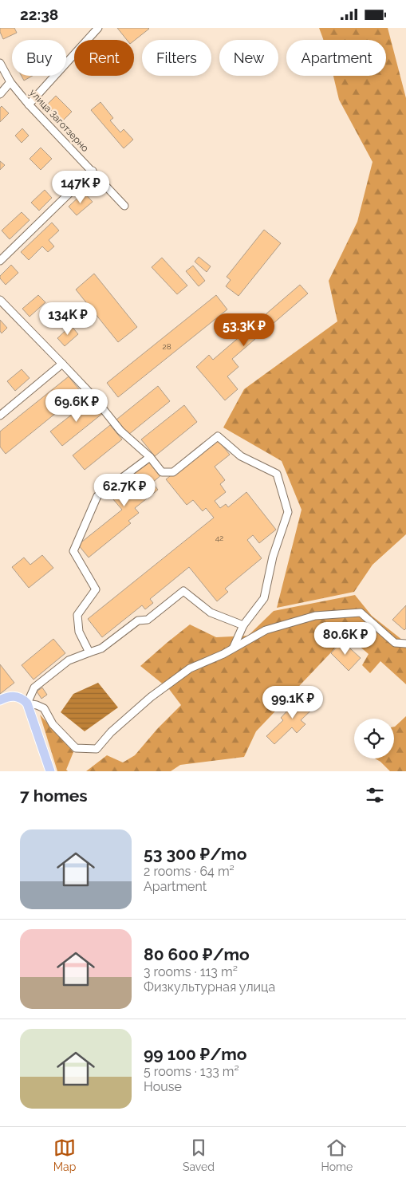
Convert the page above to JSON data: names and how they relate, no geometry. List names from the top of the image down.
{
  "streets": {
    "street": ["улица Заготзерно"]
  },
  "house_numbers": ["28", "42"],
  "page": {
    "status": "22:38",
    "chip": [
      "Buy",
      "Rent",
      "Filters",
      "New",
      "Apartment"
    ],
    "price": [
      "147K ₽",
      "134K ₽",
      "53.3K ₽",
      "69.6K ₽",
      "62.7K ₽",
      "80.6K ₽",
      "99.1K ₽"
    ],
    "heading": "7 homes",
    "list": [
      {
        "name": "53 300 ₽/mo",
        "note": "2 rooms · 64 m² · Apartment"
      },
      {
        "name": "80 600 ₽/mo",
        "note": "3 rooms · 113 m² · Физкультурная улица"
      },
      {
        "name": "99 100 ₽/mo",
        "note": "5 rooms · 133 m² · House"
      }
    ],
    "tabs": ["Map", "Saved", "Home"]
  }
}
